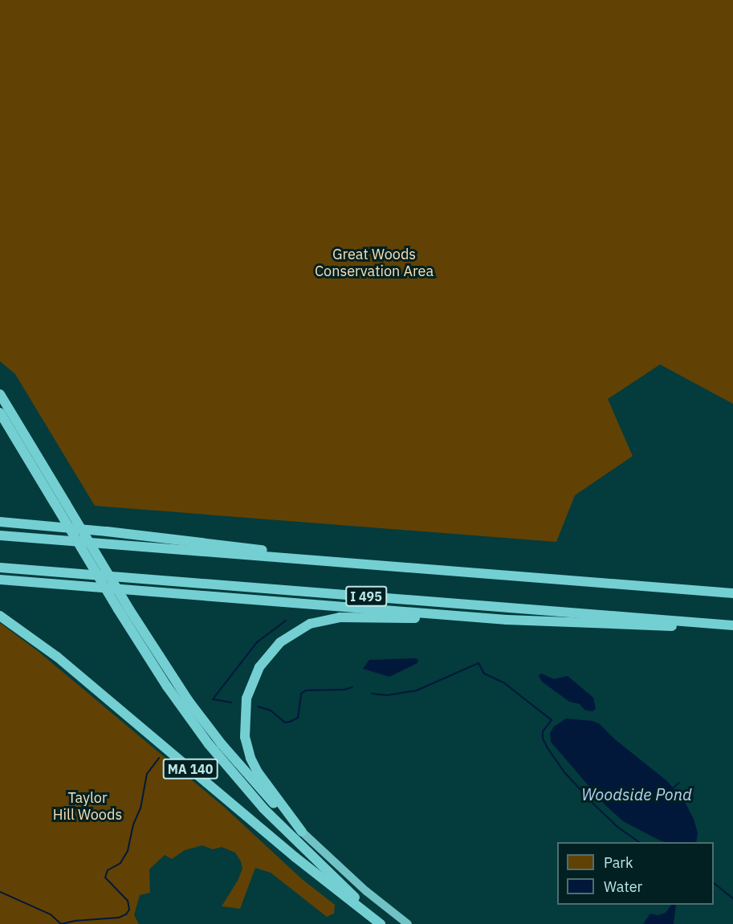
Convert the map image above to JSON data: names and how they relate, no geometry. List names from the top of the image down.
{
  "streets": {
    "highway": ["I 495", "MA 140"]
  },
  "water": ["Woodside Pond"],
  "parks": ["Great Woods Conservation Area", "Taylor Hill Woods"],
  "legend": ["Park", "Water"]
}
